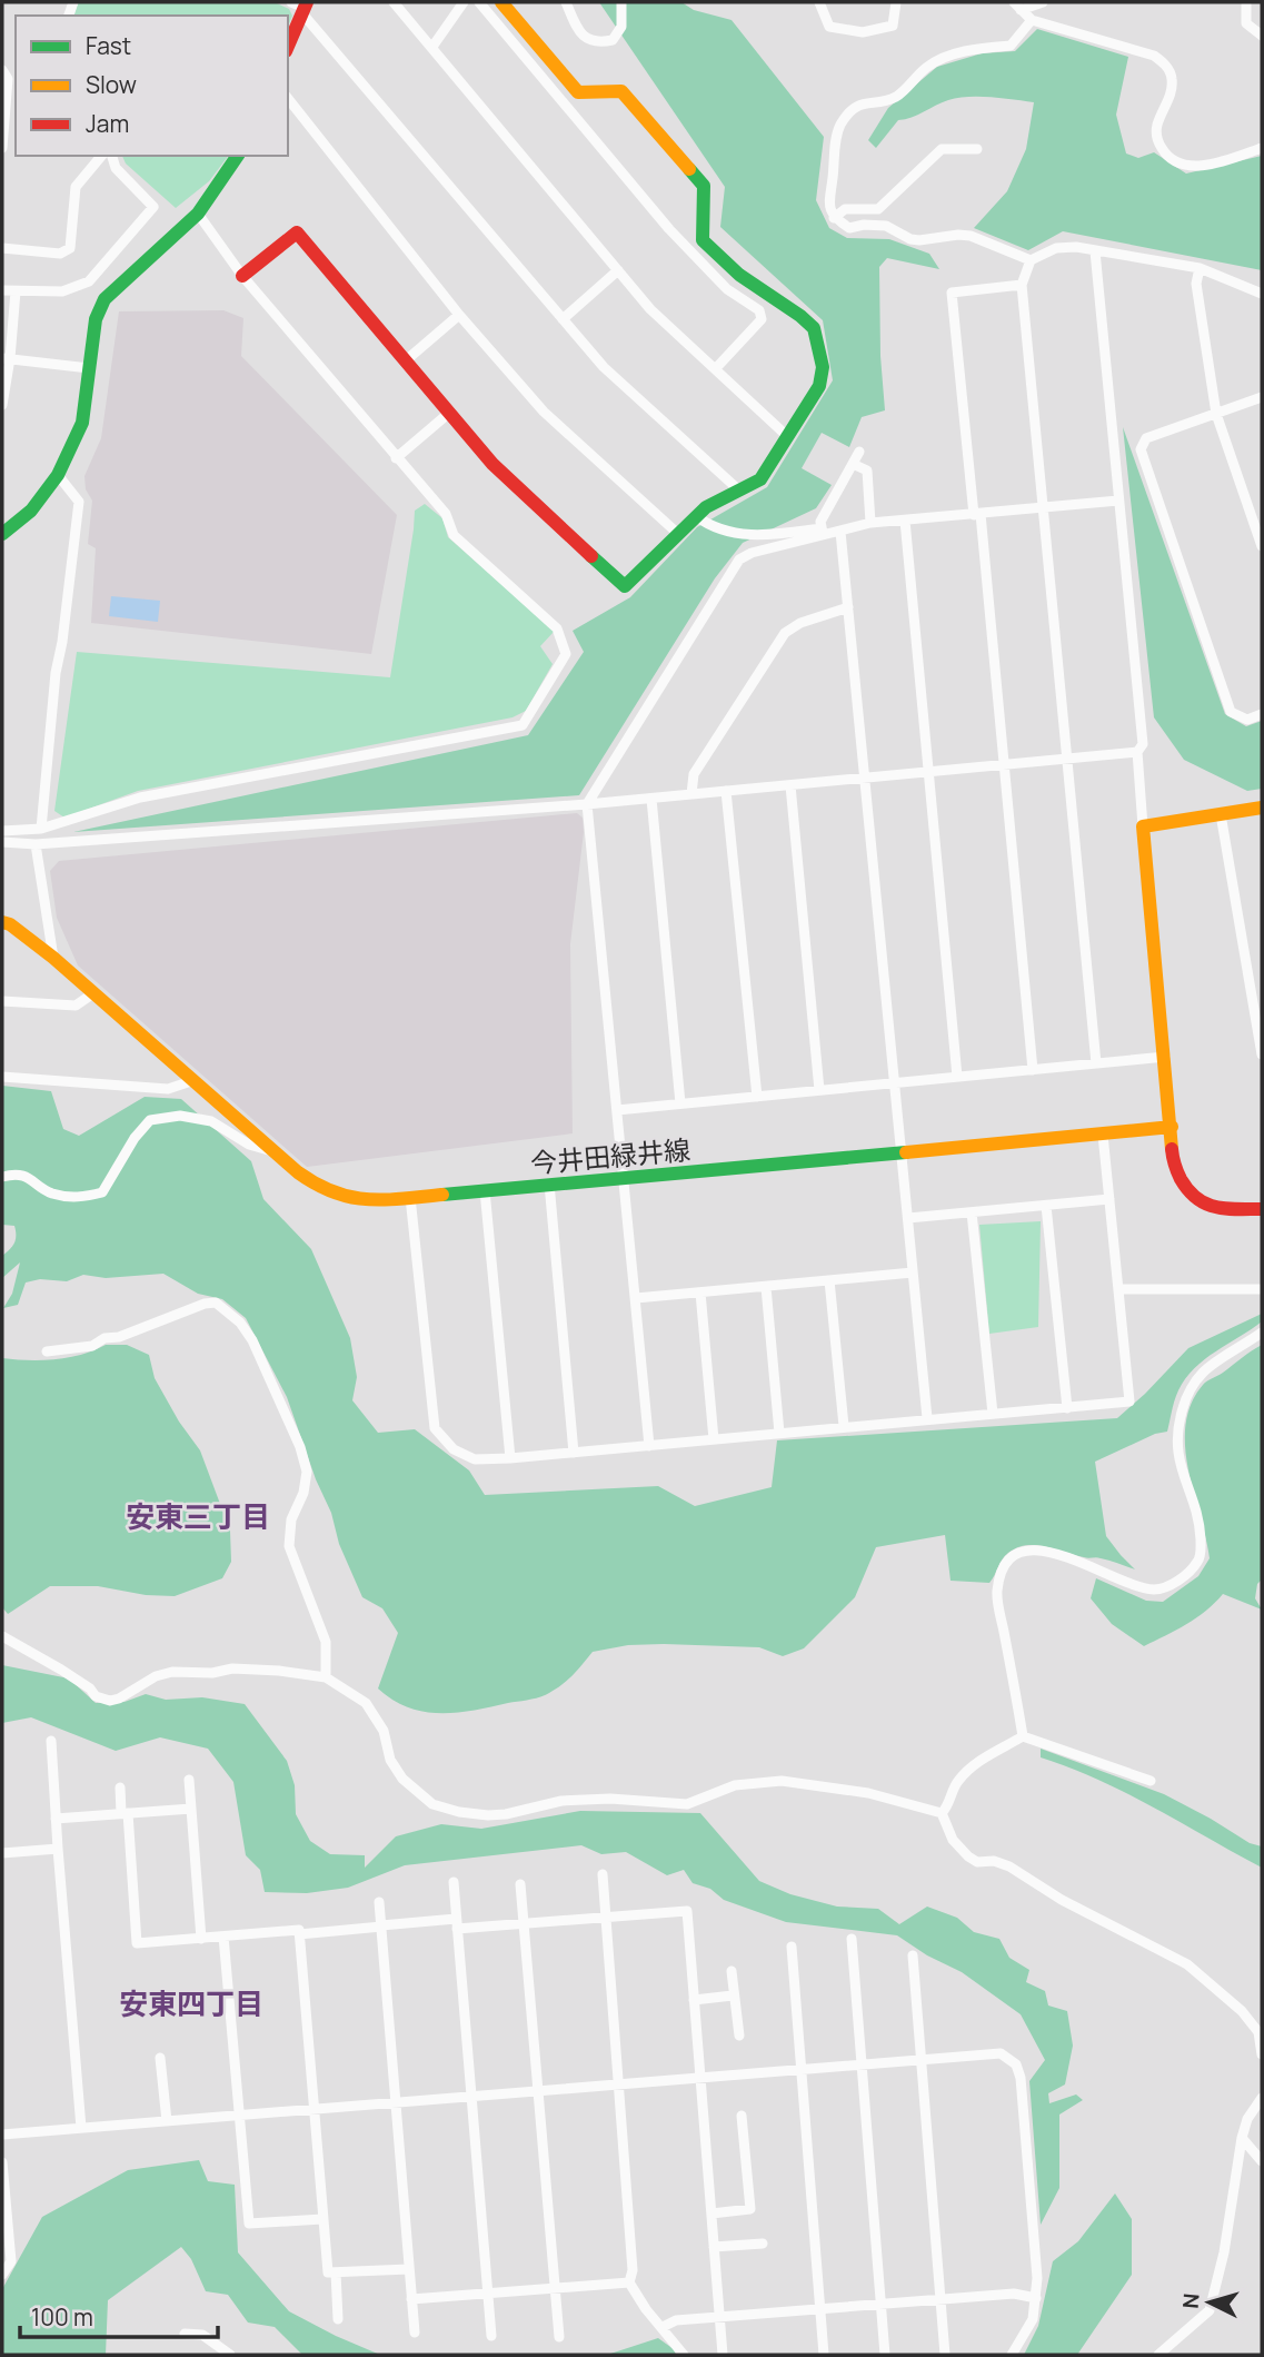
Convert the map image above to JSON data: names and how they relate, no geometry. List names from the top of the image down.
{
  "streets": {
    "street": ["今井田緑井線"]
  },
  "districts": ["安東三丁目", "安東四丁目"],
  "legend": ["Fast", "Slow", "Jam"],
  "scale_bar": "100 m",
  "north": "left"
}
